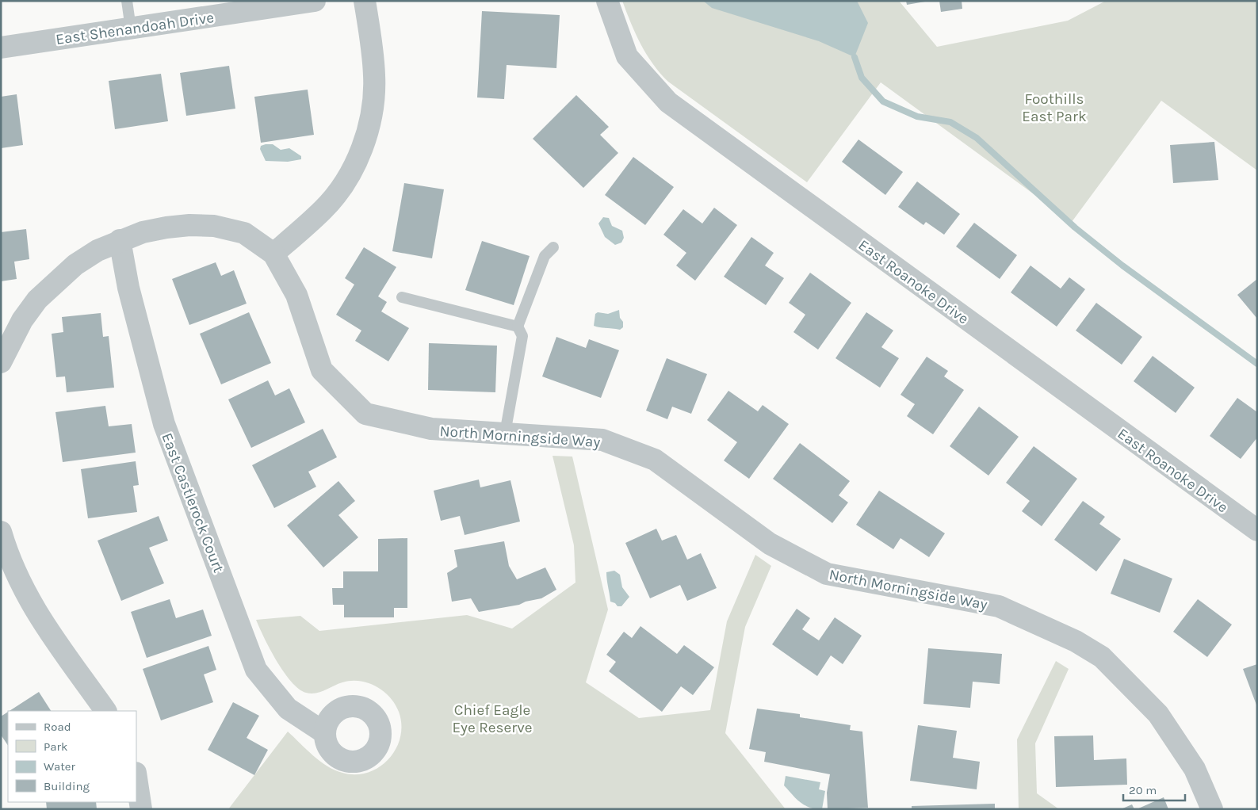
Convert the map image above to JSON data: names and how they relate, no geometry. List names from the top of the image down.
{
  "streets": {
    "street": [
      "East Shenandoah Drive",
      "East Roanoke Drive",
      "North Morningside Way",
      "East Castlerock Court"
    ]
  },
  "parks": ["Foothills East Park", "Chief Eagle Eye Reserve"],
  "legend": [
    "Road",
    "Park",
    "Water",
    "Building"
  ],
  "scale_bar": "20 m"
}
